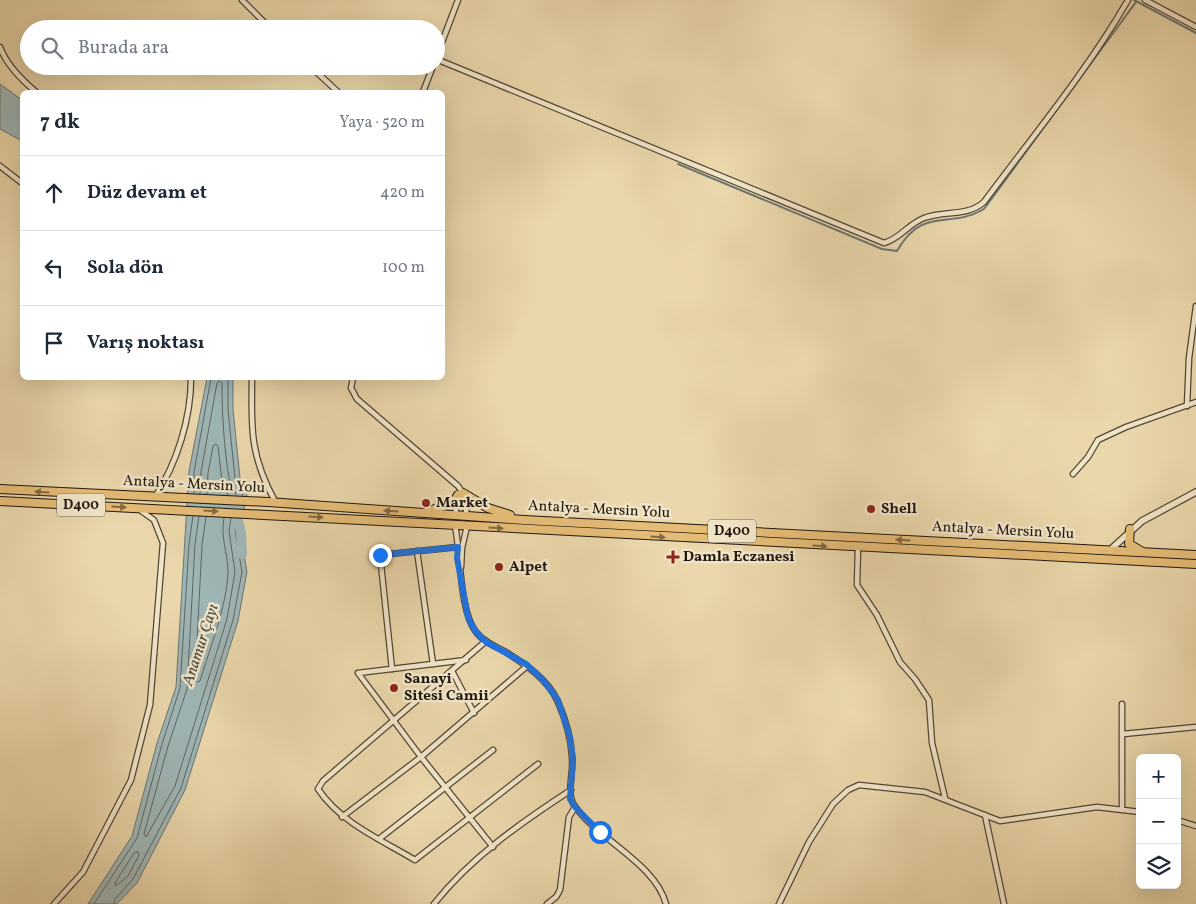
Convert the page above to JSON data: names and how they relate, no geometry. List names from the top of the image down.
{
  "streets": {
    "highway": ["Antalya - Mersin Yolu", "D400"]
  },
  "water": ["Anamur Çayı"],
  "places": {
    "other": [
      "Market",
      "Shell",
      "Alpet",
      "Sanayi Sitesi Camii"
    ],
    "health": ["Damla Eczanesi"]
  },
  "page": {
    "search": "Burada ara",
    "heading": ["7 dk", "Yaya · 520 m"],
    "list": [
      ["Düz devam et", "420 m"],
      ["Sola dön", "100 m"],
      "Varış noktası"
    ],
    "map_buttons": ["+", "−"]
  }
}
